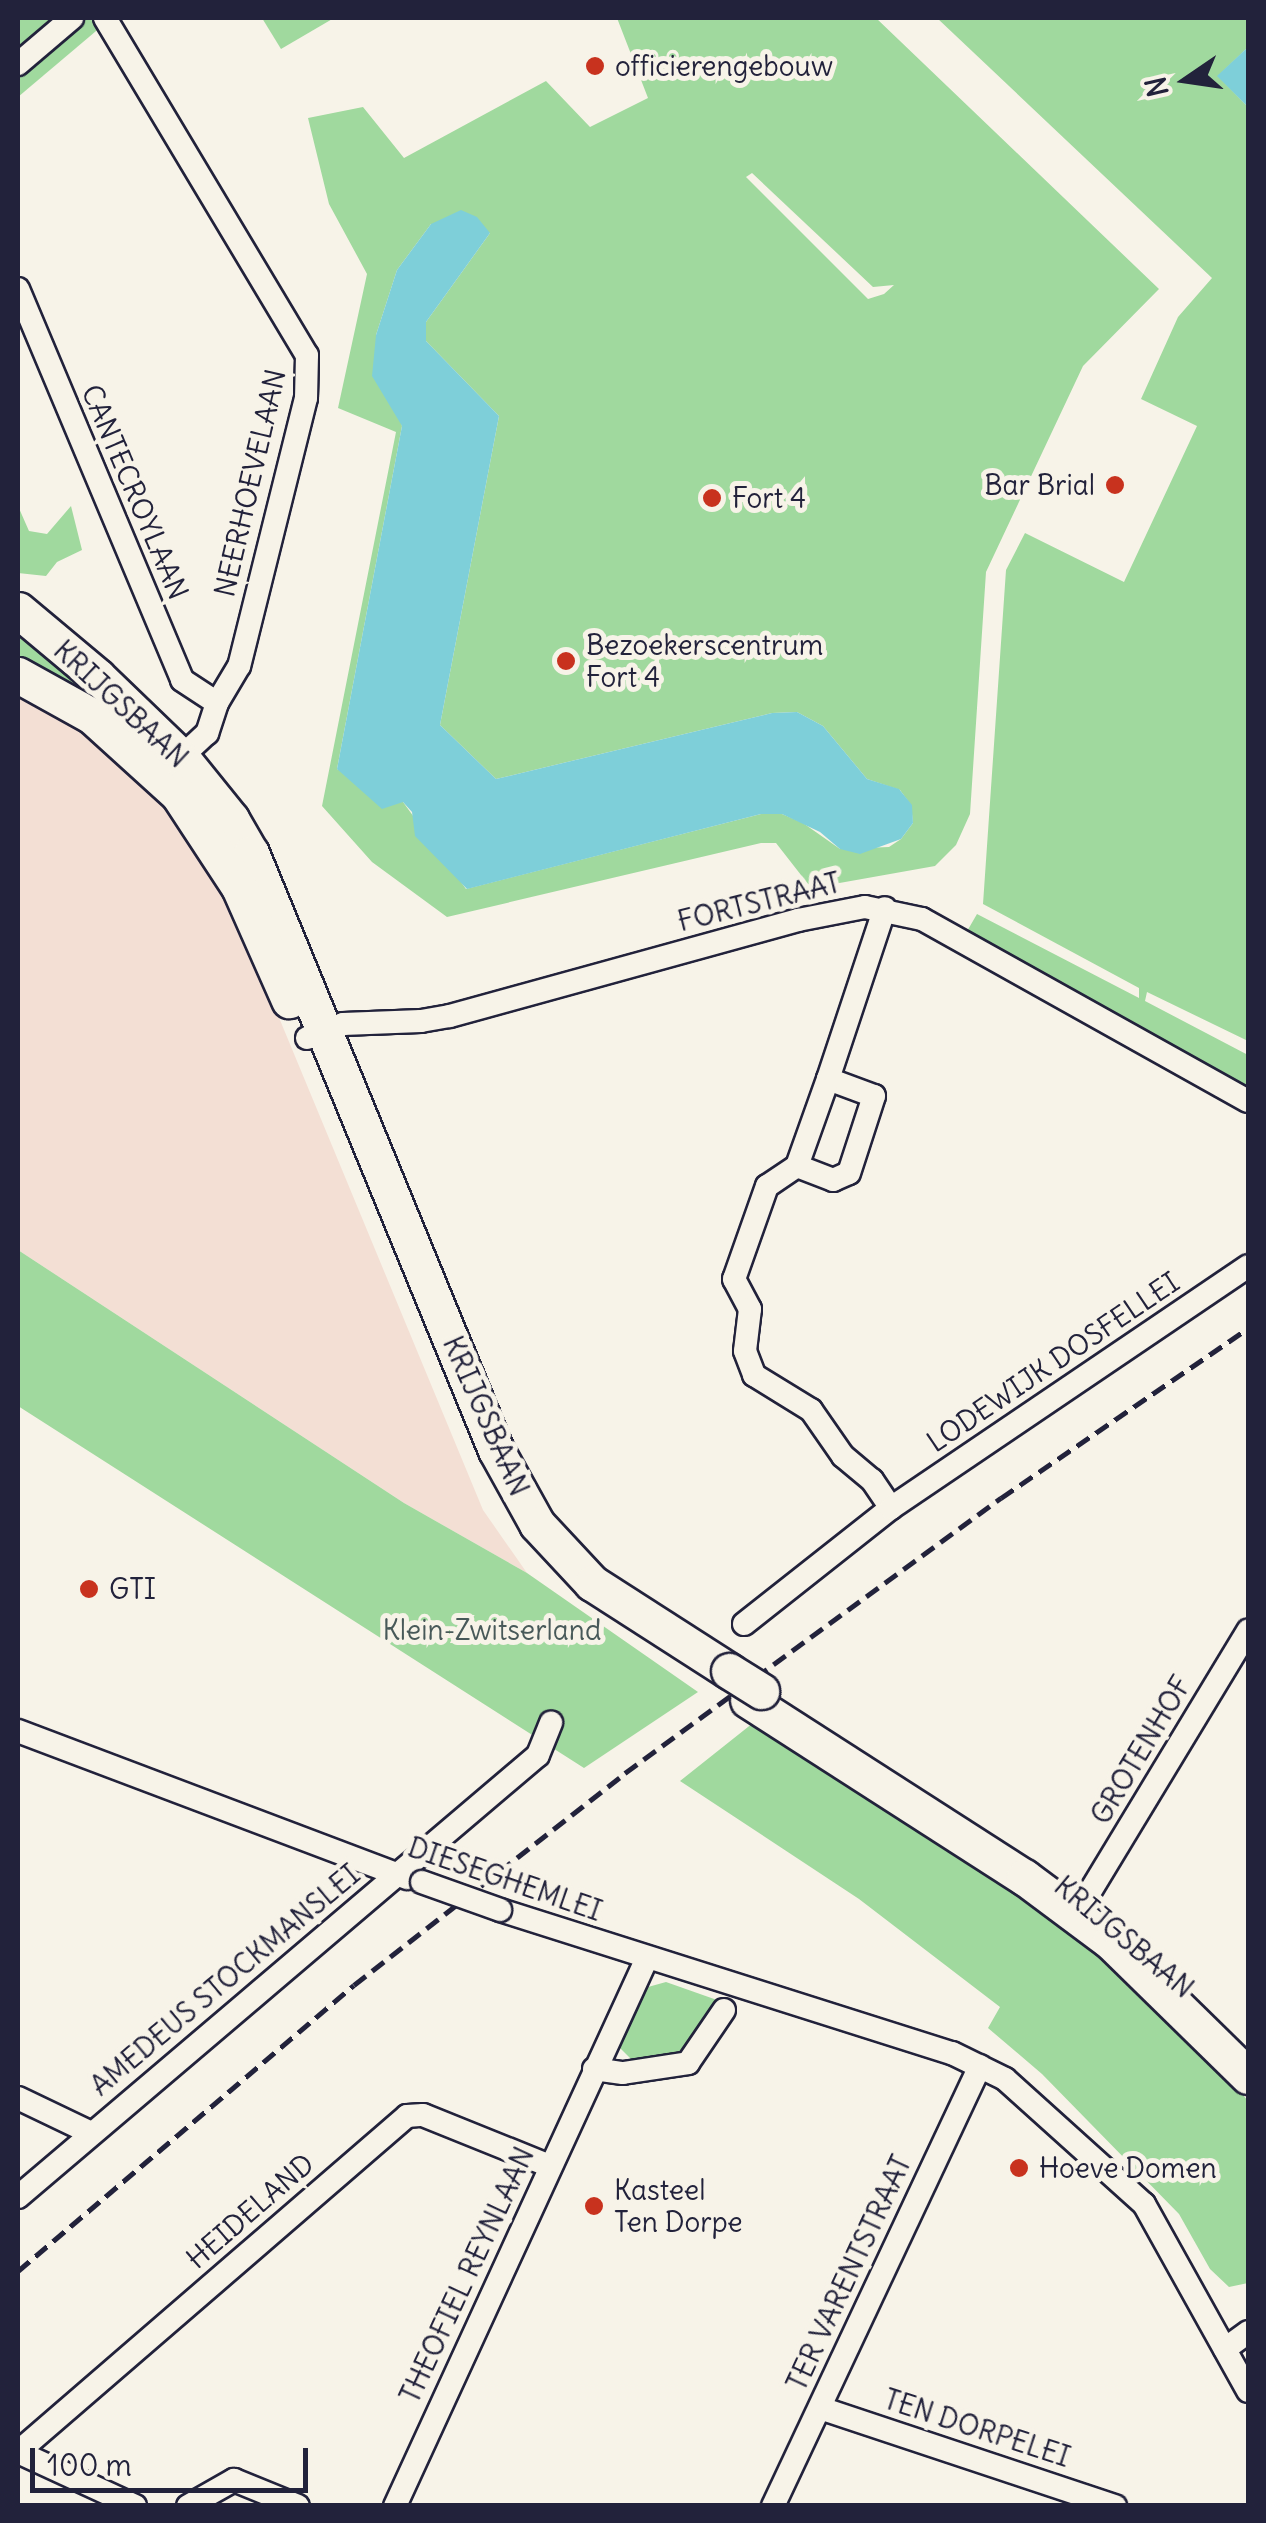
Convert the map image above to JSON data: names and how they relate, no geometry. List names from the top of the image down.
{
  "streets": {
    "main road": ["KRIJGSBAAN"],
    "street": [
      "NEERHOEVELAAN",
      "CANTECROYLAAN",
      "FORTSTRAAT",
      "LODEWIJK DOSFELLEI",
      "GROTENHOF",
      "DIESEGHEMLEI",
      "AMEDEUS STOCKMANSLEI",
      "HEIDELAND",
      "TER VARENTSTRAAT",
      "THEOFIEL REYNLAAN",
      "TEN DORPELEI"
    ]
  },
  "crossings": [
    ["NEERHOEVELAAN", "CANTECROYLAAN"],
    ["NEERHOEVELAAN", "KRIJGSBAAN"],
    ["KRIJGSBAAN", "FORTSTRAAT"],
    ["KRIJGSBAAN", "GROTENHOF"],
    ["DIESEGHEMLEI", "AMEDEUS STOCKMANSLEI"],
    ["DIESEGHEMLEI", "TER VARENTSTRAAT"],
    ["DIESEGHEMLEI", "THEOFIEL REYNLAAN"],
    ["HEIDELAND", "THEOFIEL REYNLAAN"],
    ["TER VARENTSTRAAT", "TEN DORPELEI"]
  ],
  "parks": ["Klein-Zwitserland"],
  "places": [
    "officierengebouw",
    "Bar Brial",
    "Fort 4",
    "Bezoekerscentrum Fort 4",
    "GTI",
    "Hoeve Domen",
    "Kasteel Ten Dorpe"
  ],
  "scale_bar": "100 m",
  "north": "left"
}
